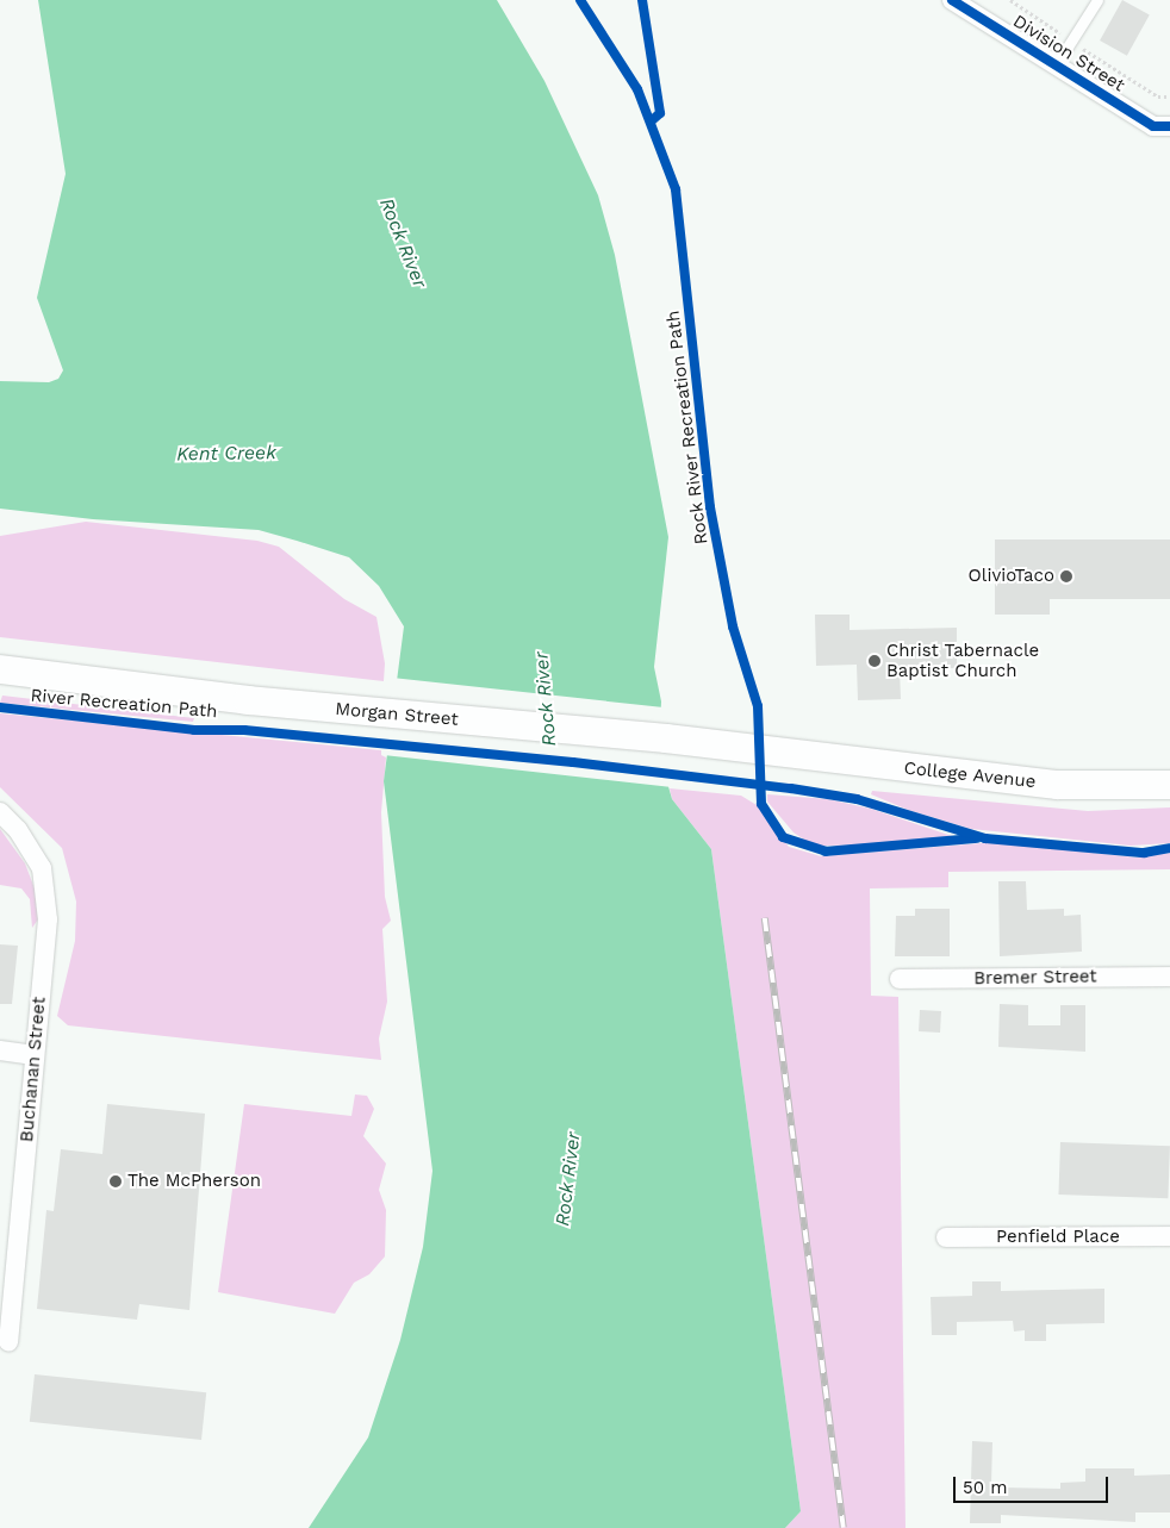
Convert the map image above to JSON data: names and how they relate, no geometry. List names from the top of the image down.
{
  "streets": {
    "main road": ["Morgan Street", "College Avenue"],
    "street": [
      "Division Street",
      "Bremer Street",
      "Buchanan Street",
      "Penfield Place"
    ],
    "cycle path": ["Rock River Recreation Path", "River Recreation Path"]
  },
  "crossings": [
    ["Morgan Street", "College Avenue"]
  ],
  "water": ["Rock River", "Kent Creek"],
  "places": ["OlivioTaco", "Christ Tabernacle Baptist Church", "The McPherson"],
  "scale_bar": "50 m"
}
